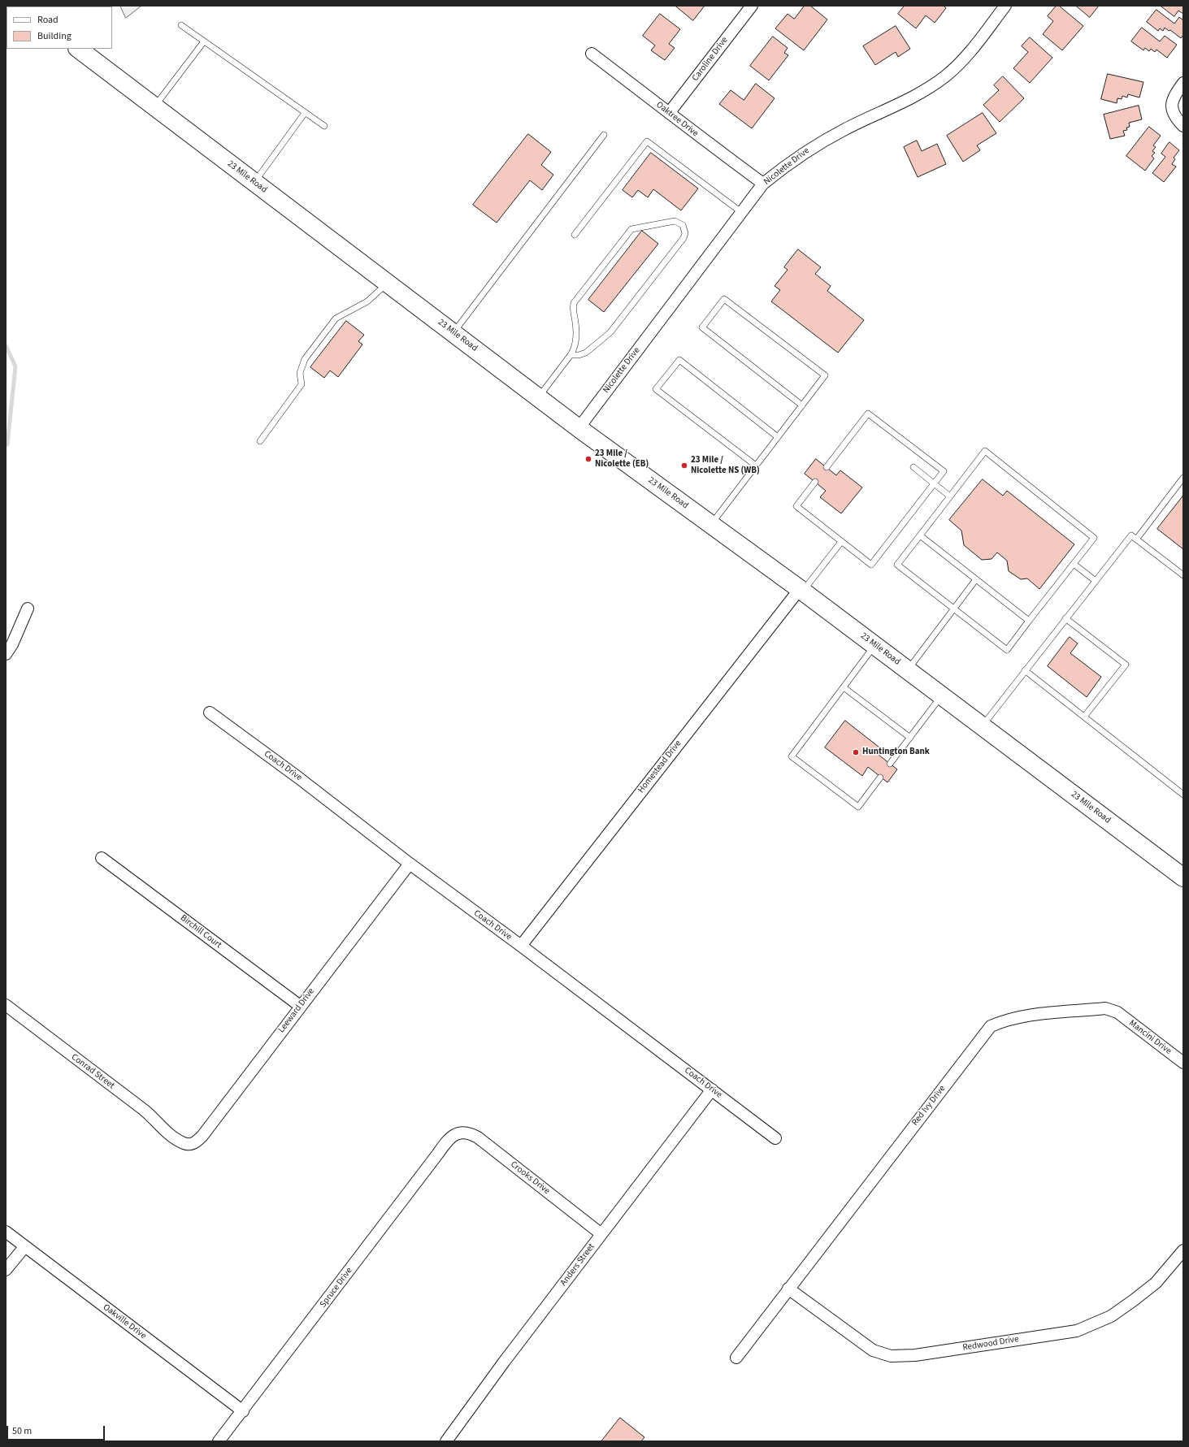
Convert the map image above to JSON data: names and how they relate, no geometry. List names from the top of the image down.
{
  "streets": {
    "main road": ["23 Mile Road"],
    "street": [
      "Caroline Drive",
      "Oaktree Drive",
      "Nicolette Drive",
      "Coach Drive",
      "Homestead Drive",
      "Birchill Court",
      "Leeward Drive",
      "Mancini Drive",
      "Conrad Street",
      "Red Ivy Drive",
      "Crooks Drive",
      "Anders Street",
      "Spruce Drive",
      "Oakville Drive",
      "Redwood Drive"
    ]
  },
  "crossings": [
    ["Caroline Drive", "Oaktree Drive"],
    ["Oaktree Drive", "Nicolette Drive"],
    ["Nicolette Drive", "23 Mile Road"],
    ["23 Mile Road", "Homestead Drive"],
    ["Coach Drive", "Homestead Drive"],
    ["Coach Drive", "Leeward Drive"],
    ["Coach Drive", "Anders Street"],
    ["Birchill Court", "Leeward Drive"],
    ["Leeward Drive", "Conrad Street"],
    ["Mancini Drive", "Red Ivy Drive"],
    ["Red Ivy Drive", "Redwood Drive"],
    ["Crooks Drive", "Anders Street"],
    ["Crooks Drive", "Spruce Drive"],
    ["Spruce Drive", "Oakville Drive"]
  ],
  "places": ["23 Mile / Nicolette (EB)", "23 Mile / Nicolette NS (WB)", "Huntington Bank"],
  "legend": ["Road", "Building"],
  "scale_bar": "50 m"
}
